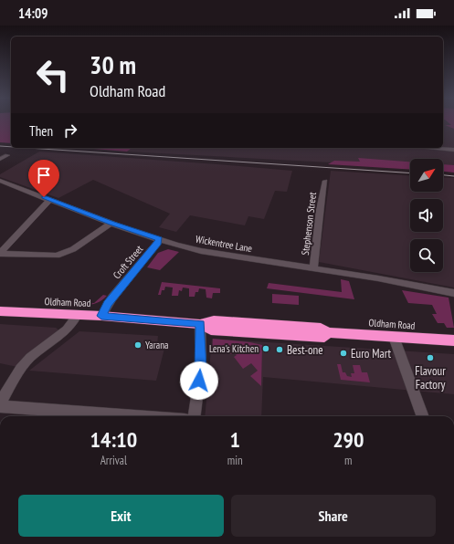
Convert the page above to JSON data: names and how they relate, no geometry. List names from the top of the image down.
{
  "streets": {
    "highway": ["Oldham Road"],
    "street": ["Stephenson Street", "Wickentree Lane", "Croft Street"]
  },
  "crossings": [
    ["Stephenson Street", "Wickentree Lane"],
    ["Wickentree Lane", "Croft Street"],
    ["Croft Street", "Oldham Road"]
  ],
  "places": [
    "Yarana",
    "Lena's Kitchen",
    "Best-one",
    "Euro Mart",
    "Flavour Factory"
  ],
  "north": "top right",
  "page": {
    "status": "14:09",
    "turn": ["30 m", "Oldham Road"],
    "then": "Then",
    "eta": [
      "14:10",
      "Arrival",
      "1",
      "min",
      "290",
      "m"
    ],
    "buttons": ["Exit", "Share"]
  }
}
